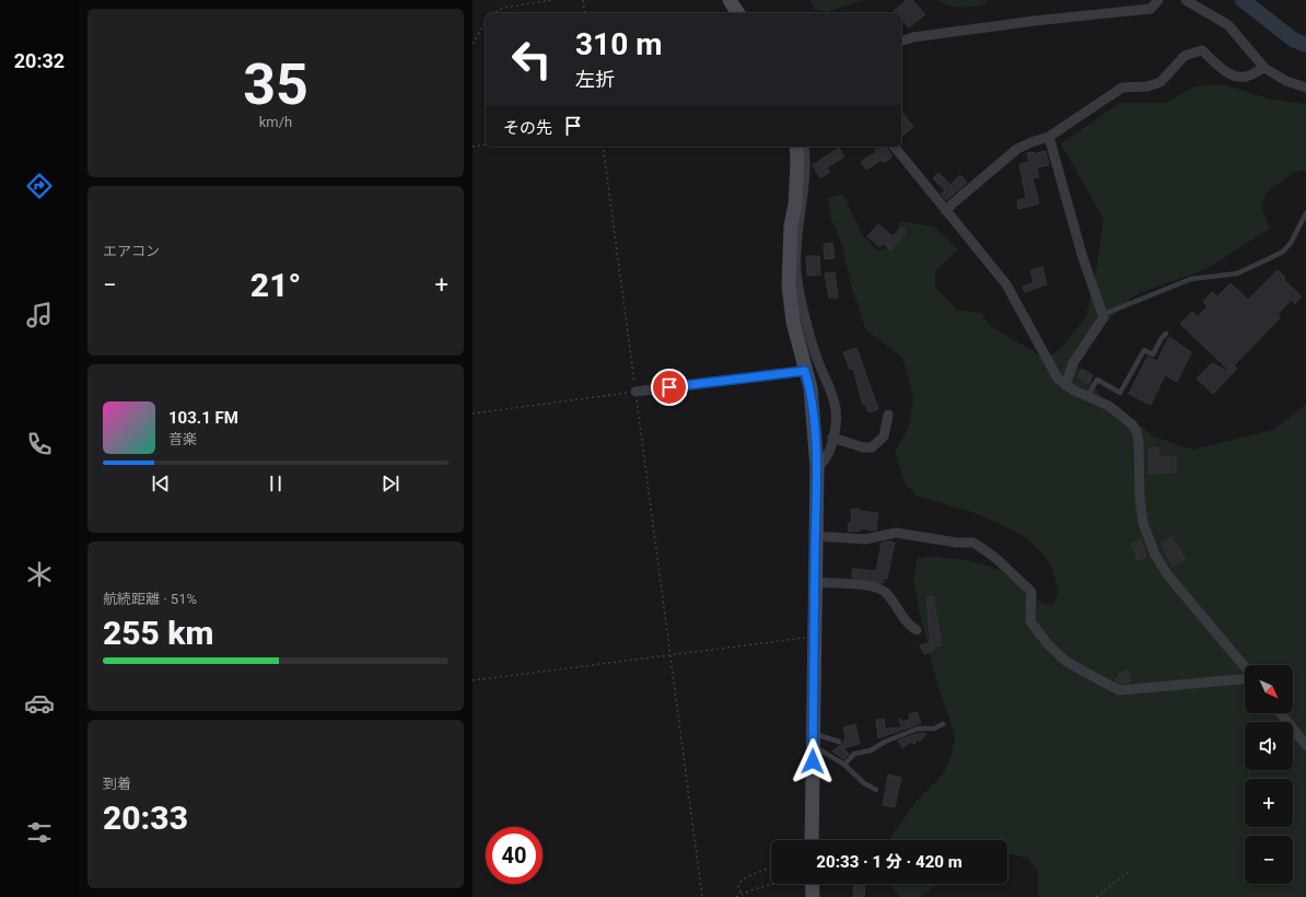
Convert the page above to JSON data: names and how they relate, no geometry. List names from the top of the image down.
{
  "north": "bottom right",
  "page": {
    "tabs": "20:32",
    "tile": [
      ["35", "km/h"],
      "エアコン",
      ["航続距離 · 51%", "255 km"],
      ["到着", "20:33"]
    ],
    "turn": ["310 m", "左折"],
    "then": "その先",
    "heat": ["−", "21°", "+"],
    "song": ["103.1 FM", "音楽"],
    "map_buttons": ["+", "−"],
    "limit": "40",
    "trip": "20:33 · 1 分 · 420 m"
  }
}
